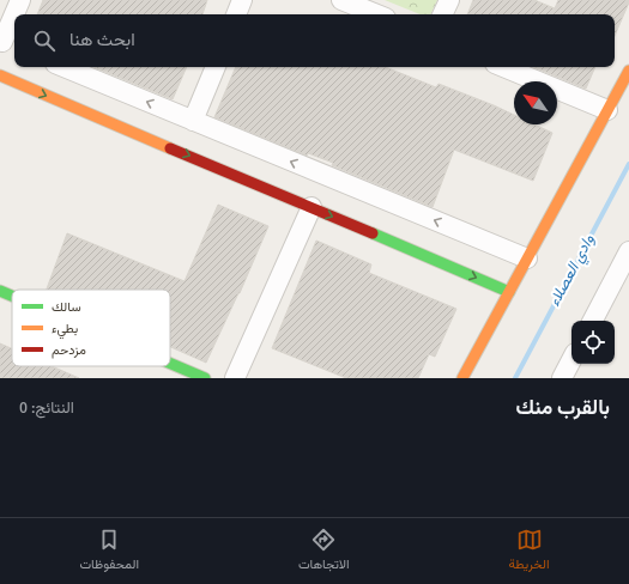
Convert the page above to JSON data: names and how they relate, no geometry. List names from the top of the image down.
{
  "water": ["وادي العصلاء"],
  "legend": ["سالك", "بطيء", "مزدحم"],
  "north": "top left",
  "page": {
    "search": "ابحث هنا",
    "heading": ["بالقرب منك", "النتائج: 0"],
    "nav": ["الخريطة", "الاتجاهات", "المحفوظات"]
  }
}
